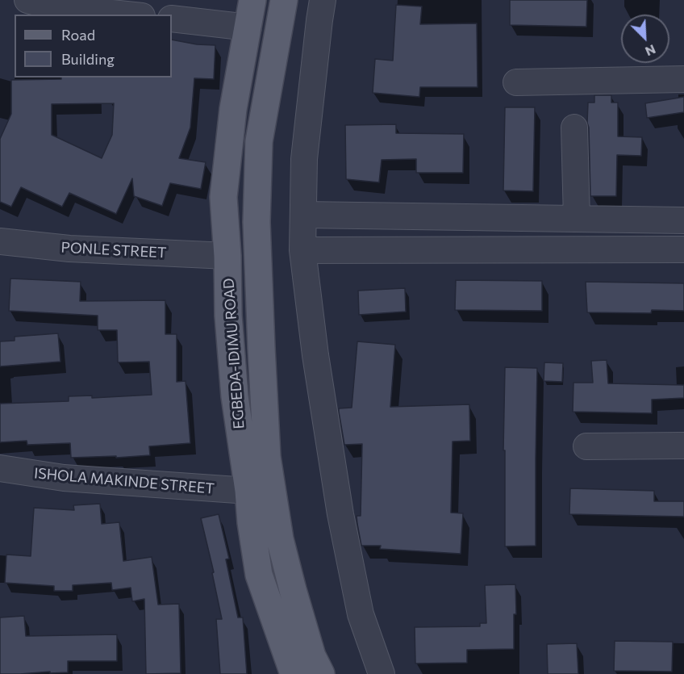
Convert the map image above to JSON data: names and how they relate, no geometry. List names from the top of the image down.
{
  "streets": {
    "main road": ["EGBEDA-IDIMU ROAD"],
    "street": ["PONLE STREET", "ISHOLA MAKINDE STREET"]
  },
  "crossings": [
    ["PONLE STREET", "EGBEDA-IDIMU ROAD"],
    ["EGBEDA-IDIMU ROAD", "ISHOLA MAKINDE STREET"]
  ],
  "legend": ["Road", "Building"],
  "north": "bottom right"
}
